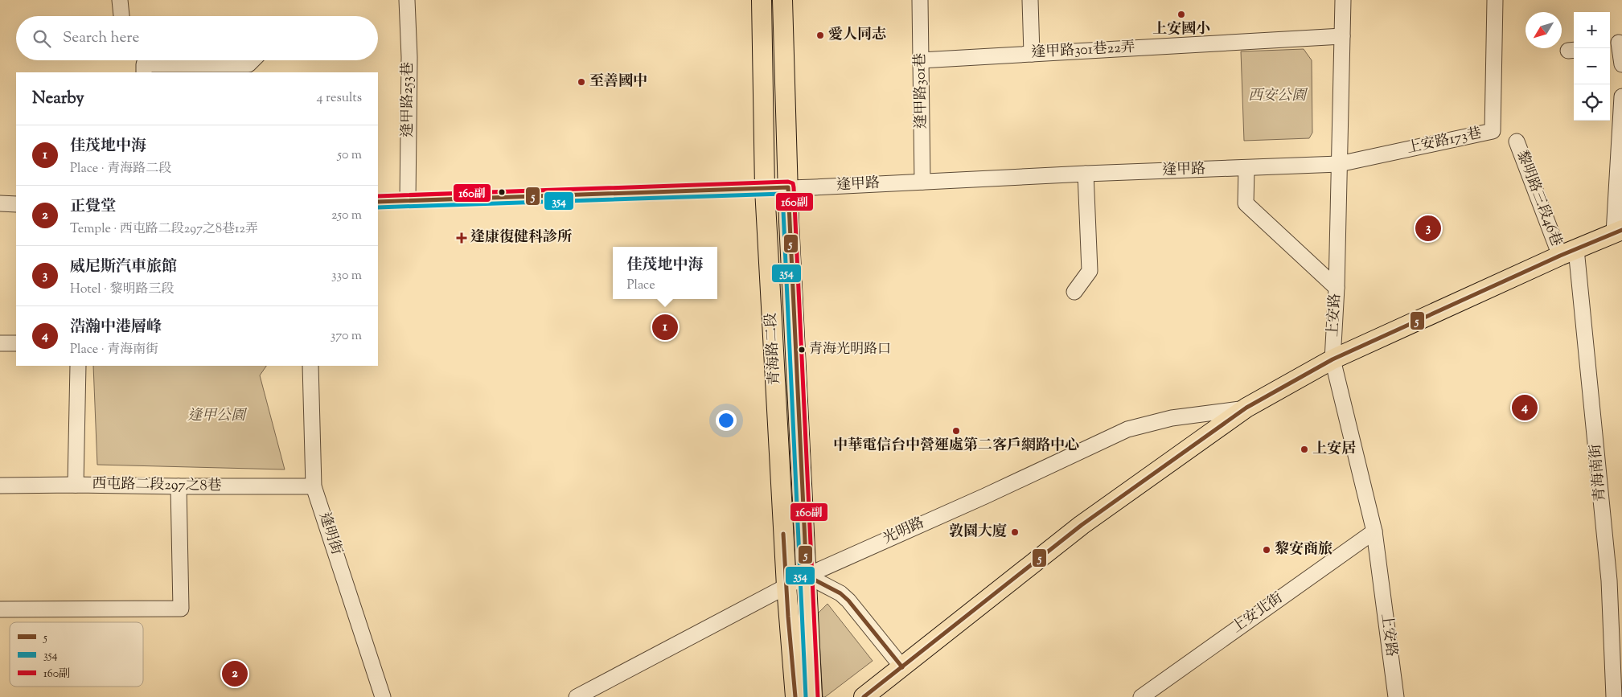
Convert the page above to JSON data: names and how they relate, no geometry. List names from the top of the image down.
{
  "streets": {
    "main road": ["青海路二段"],
    "street": [
      "逢甲路301巷22弄",
      "逢甲路301巷",
      "逢甲路253巷",
      "上安路173巷",
      "逢甲路",
      "黎明路三段46巷",
      "上安路",
      "青海南街",
      "西屯路二段297之8巷",
      "光明路",
      "逢明街",
      "上安北街"
    ]
  },
  "crossings": [
    ["逢甲路301巷22弄", "逢甲路301巷"],
    ["逢甲路301巷22弄", "上安路"],
    ["逢甲路301巷", "逢甲路"],
    ["逢甲路253巷", "逢甲路"],
    ["上安路173巷", "逢甲路"],
    ["上安路173巷", "上安路"],
    ["逢甲路", "上安路"],
    ["逢甲路", "青海路二段"],
    ["黎明路三段46巷", "青海南街"],
    ["上安路", "上安北街"],
    ["青海路二段", "光明路"],
    ["西屯路二段297之8巷", "逢明街"]
  ],
  "parks": ["西安公園", "逢甲公園"],
  "places": {
    "other": [
      "上安國小",
      "愛人同志",
      "至善國中",
      "青海光明路口",
      "中華電信台中營運處第二客戶網路中心",
      "上安居",
      "敦園大廈",
      "黎安商旅"
    ],
    "health": ["逢康復健科診所"]
  },
  "lines": ["transit line 160副", "transit line 5", "transit line 354"],
  "legend": ["5", "354", "160副"],
  "north": "bottom left",
  "page": {
    "map_buttons": ["+", "−"],
    "search": "Search here",
    "heading": ["Nearby", "4 results"],
    "list": [
      {
        "mark": "1",
        "name": "佳茂地中海",
        "note": "Place · 青海路二段",
        "value": "50 m"
      },
      {
        "mark": "2",
        "name": "正覺堂",
        "note": "Temple · 西屯路二段297之8巷12弄",
        "value": "250 m"
      },
      {
        "mark": "3",
        "name": "威尼斯汽車旅館",
        "note": "Hotel · 黎明路三段",
        "value": "330 m"
      },
      {
        "mark": "4",
        "name": "浩瀚中港層峰",
        "note": "Place · 青海南街",
        "value": "370 m"
      }
    ],
    "pins": [
      "3",
      "1",
      "4",
      "2"
    ],
    "popup": ["佳茂地中海", "Place"]
  }
}
